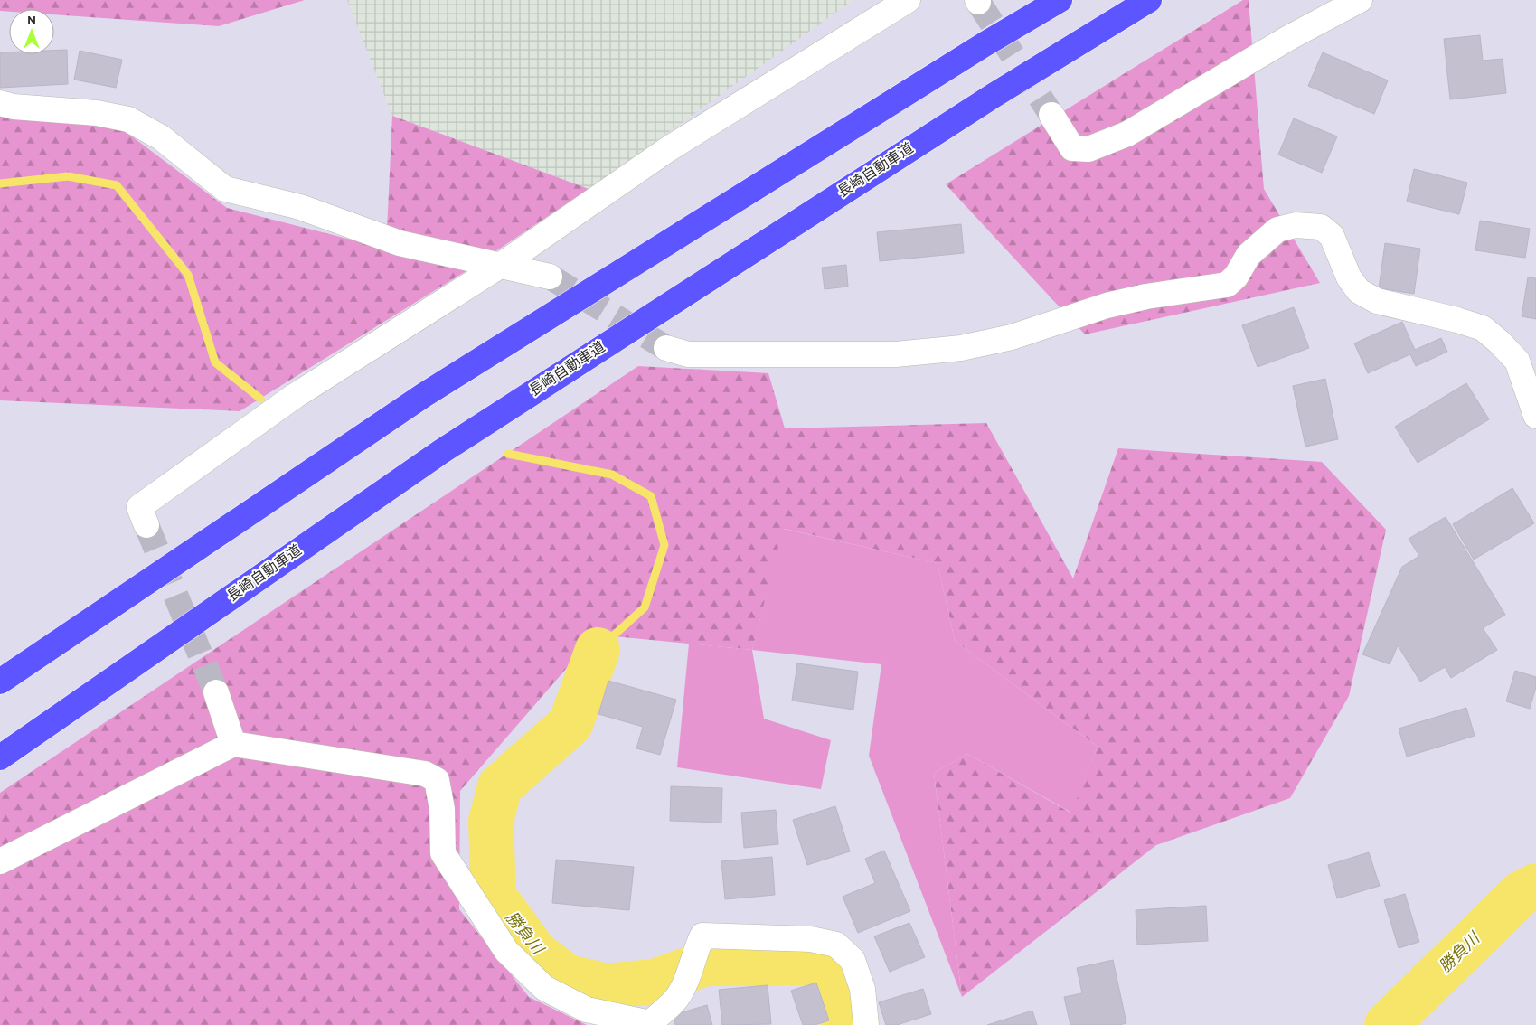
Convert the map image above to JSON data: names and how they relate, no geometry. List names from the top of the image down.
{
  "streets": {
    "highway": ["長崎自動車道"]
  },
  "water": ["勝負川"],
  "north": "top"
}
